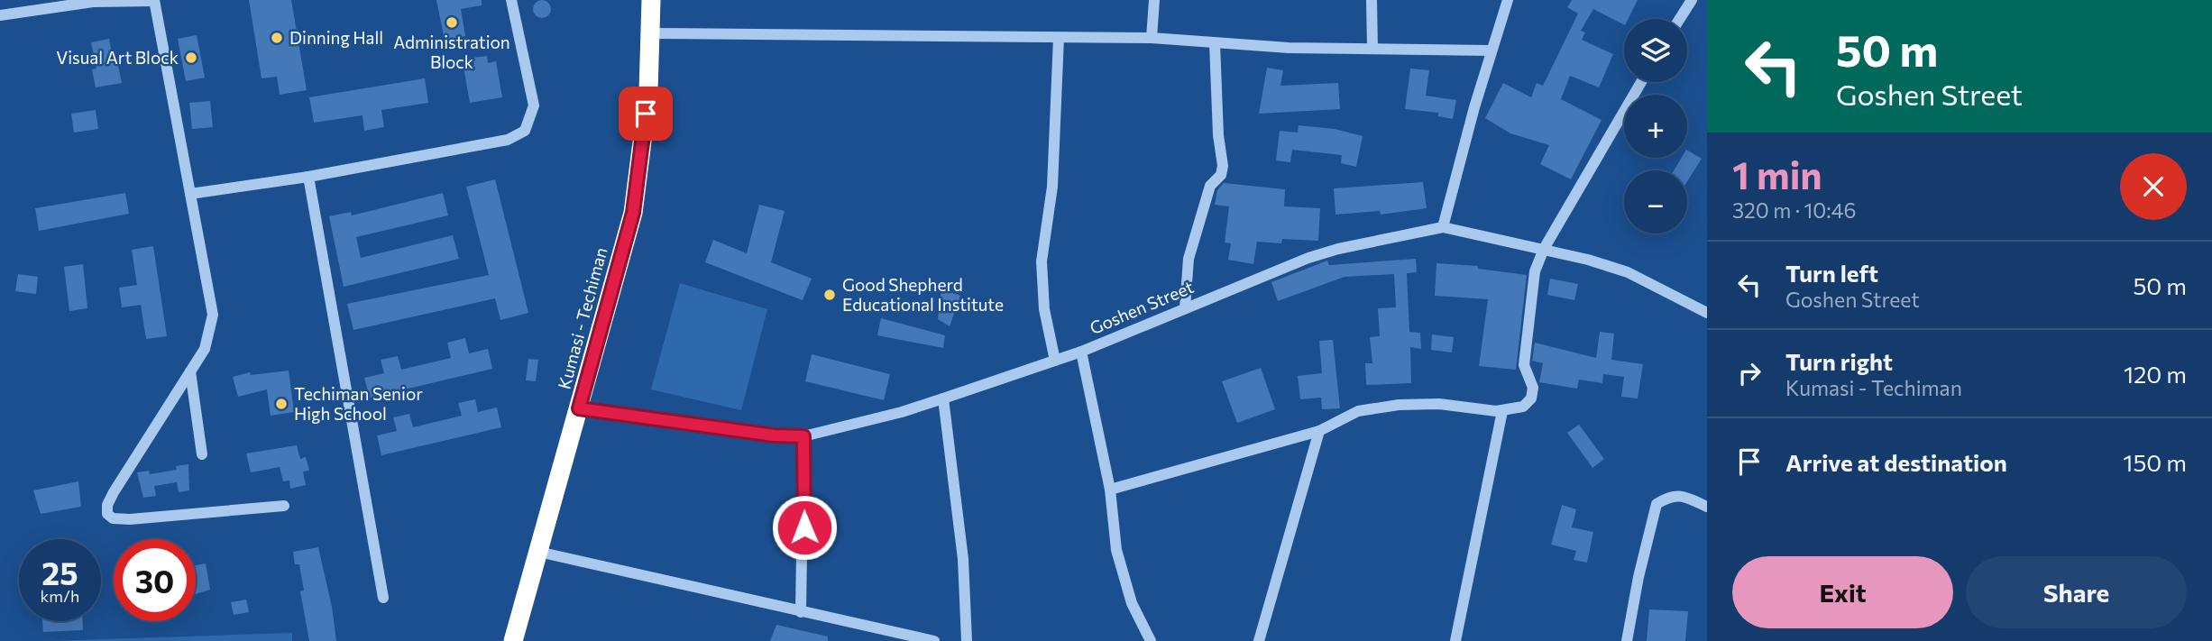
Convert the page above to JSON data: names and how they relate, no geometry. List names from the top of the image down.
{
  "streets": {
    "highway": ["Kumasi - Techiman"],
    "street": ["Goshen Street"]
  },
  "crossings": [
    ["Goshen Street", "Kumasi - Techiman"]
  ],
  "places": [
    "Administration Block",
    "Dinning Hall",
    "Visual Art Block",
    "Good Shepherd Educational Institute",
    "Techiman Senior High School"
  ],
  "page": {
    "turn": ["50 m", "Goshen Street"],
    "map_buttons": ["+", "−"],
    "heading": ["1 min", "320 m · 10:46"],
    "list": [
      {
        "name": "Turn left",
        "note": "Goshen Street",
        "value": "50 m"
      },
      {
        "name": "Turn right",
        "note": "Kumasi - Techiman",
        "value": "120 m"
      },
      {
        "name": "Arrive at destination",
        "value": "150 m"
      }
    ],
    "speed": "25 km/h",
    "limit": "30",
    "buttons": ["Exit", "Share"]
  }
}
